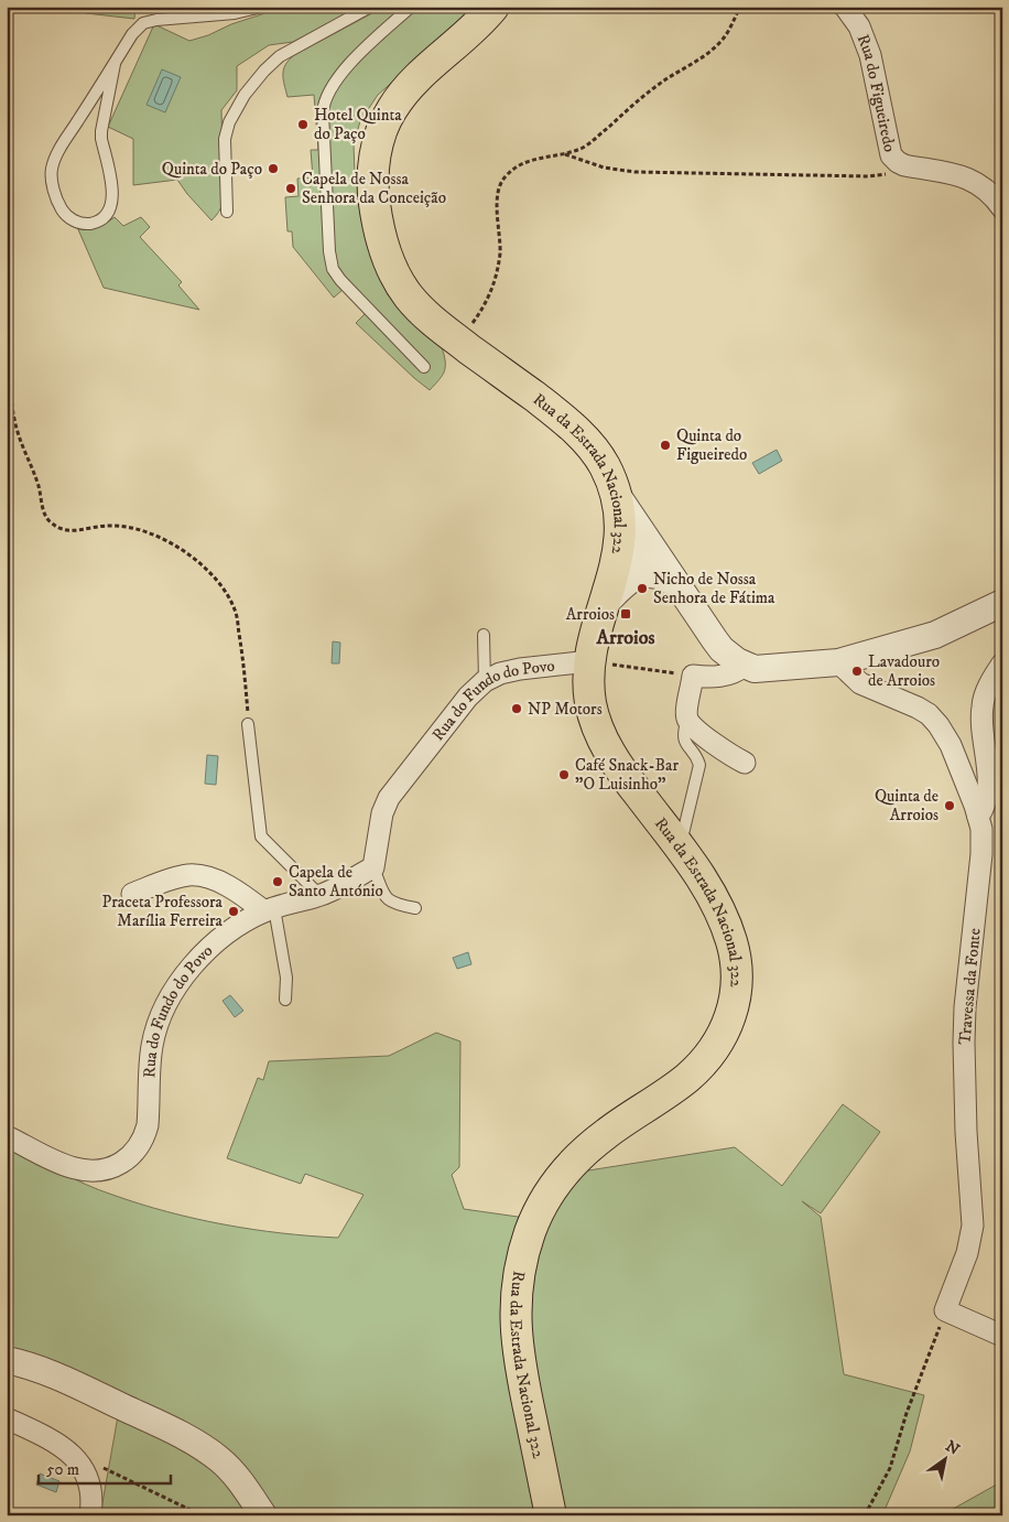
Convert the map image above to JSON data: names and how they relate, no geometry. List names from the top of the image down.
{
  "streets": {
    "main road": ["Rua da Estrada Nacional 322"],
    "street": ["Rua do Figueiredo", "Rua do Fundo do Povo", "Travessa da Fonte"]
  },
  "crossings": [
    ["Rua da Estrada Nacional 322", "Rua do Fundo do Povo"]
  ],
  "districts": ["Arroios"],
  "places": {
    "other": [
      "Hotel Quinta do Paço",
      "Quinta do Paço",
      "Capela de Nossa Senhora da Conceição",
      "Quinta do Figueiredo",
      "Nicho de Nossa Senhora de Fátima",
      "Lavadouro de Arroios",
      "NP Motors",
      "Café Snack-Bar \"O Luisinho\"",
      "Quinta de Arroios",
      "Capela de Santo António",
      "Praceta Professora Marília Ferreira"
    ],
    "transit": ["Arroios"]
  },
  "scale_bar": "50 m",
  "north": "top right"
}
